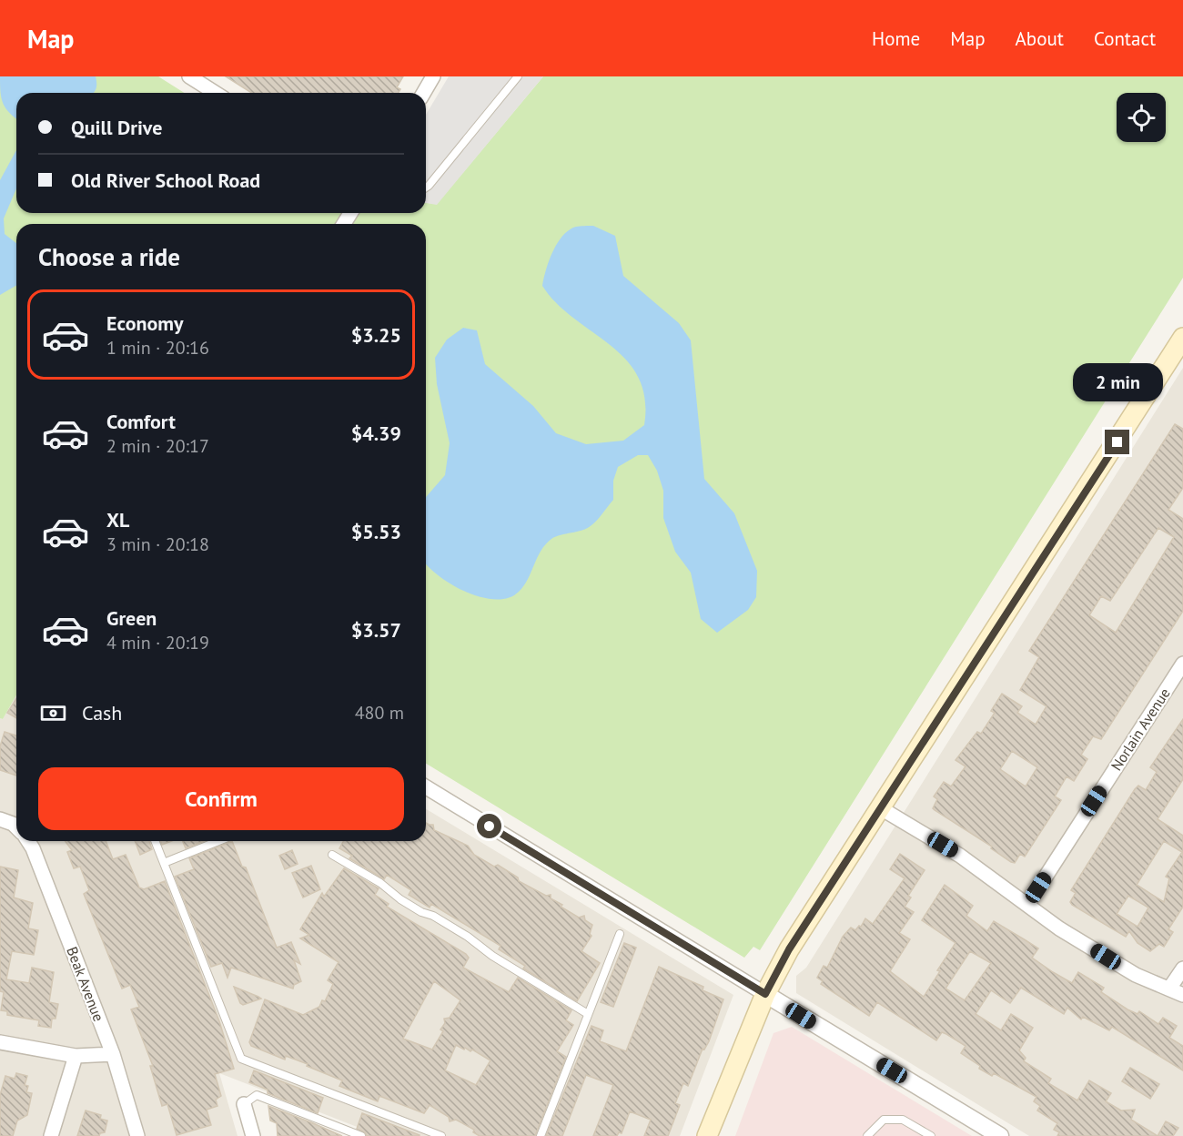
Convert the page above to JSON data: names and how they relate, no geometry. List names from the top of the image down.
{
  "streets": {
    "street": ["Norlain Avenue", "Beak Avenue"]
  },
  "page": {
    "header": "Map",
    "nav": [
      "Home",
      "Map",
      "About",
      "Contact"
    ],
    "banner": ["Quill Drive", "Old River School Road"],
    "heading": "Choose a ride",
    "list": [
      {
        "name": "Economy",
        "note": "1 min · 20:16",
        "value": "$3.25"
      },
      {
        "name": "Comfort",
        "note": "2 min · 20:17",
        "value": "$4.39"
      },
      {
        "name": "XL",
        "note": "3 min · 20:18",
        "value": "$5.53"
      },
      {
        "name": "Green",
        "note": "4 min · 20:19",
        "value": "$3.57"
      }
    ],
    "bubble": "2 min",
    "pay": ["Cash", "480 m"],
    "buttons": "Confirm"
  }
}
